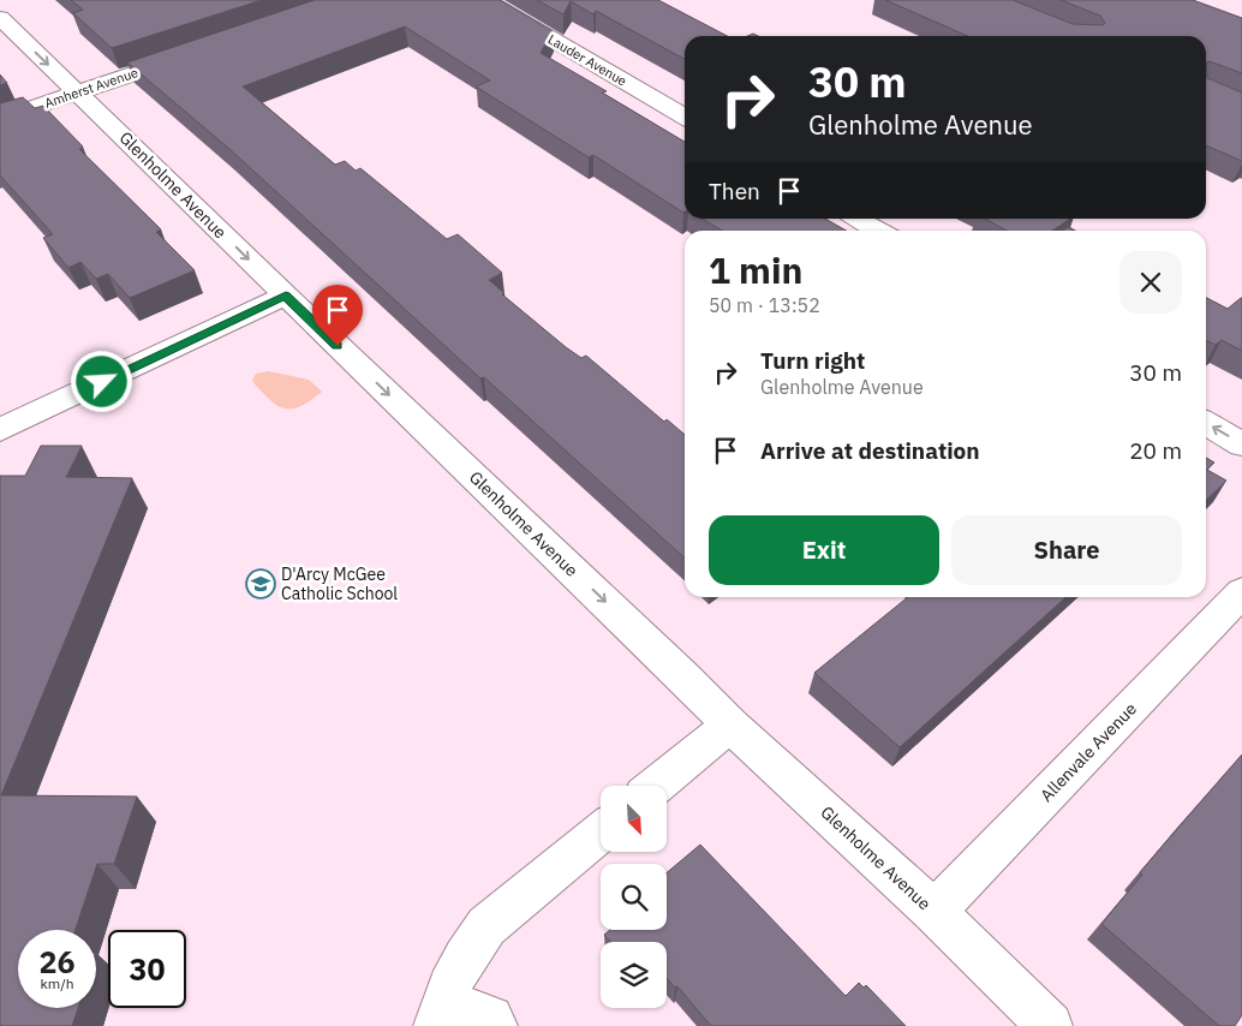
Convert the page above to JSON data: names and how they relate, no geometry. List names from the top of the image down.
{
  "streets": {
    "street": [
      "Lauder Avenue",
      "Amherst Avenue",
      "Glenholme Avenue",
      "Allenvale Avenue"
    ]
  },
  "crossings": [
    ["Amherst Avenue", "Glenholme Avenue"],
    ["Glenholme Avenue", "Allenvale Avenue"]
  ],
  "one_way": ["Glenholme Avenue"],
  "places": {
    "school or university": ["D'Arcy McGee Catholic School"]
  },
  "north": "bottom right",
  "page": {
    "turn": ["30 m", "Glenholme Avenue"],
    "then": "Then",
    "heading": ["1 min", "50 m · 13:52"],
    "list": [
      {
        "name": "Turn right",
        "note": "Glenholme Avenue",
        "value": "30 m"
      },
      {
        "name": "Arrive at destination",
        "value": "20 m"
      }
    ],
    "buttons": ["Exit", "Share"],
    "speed": "26 km/h",
    "limit": "30"
  }
}
